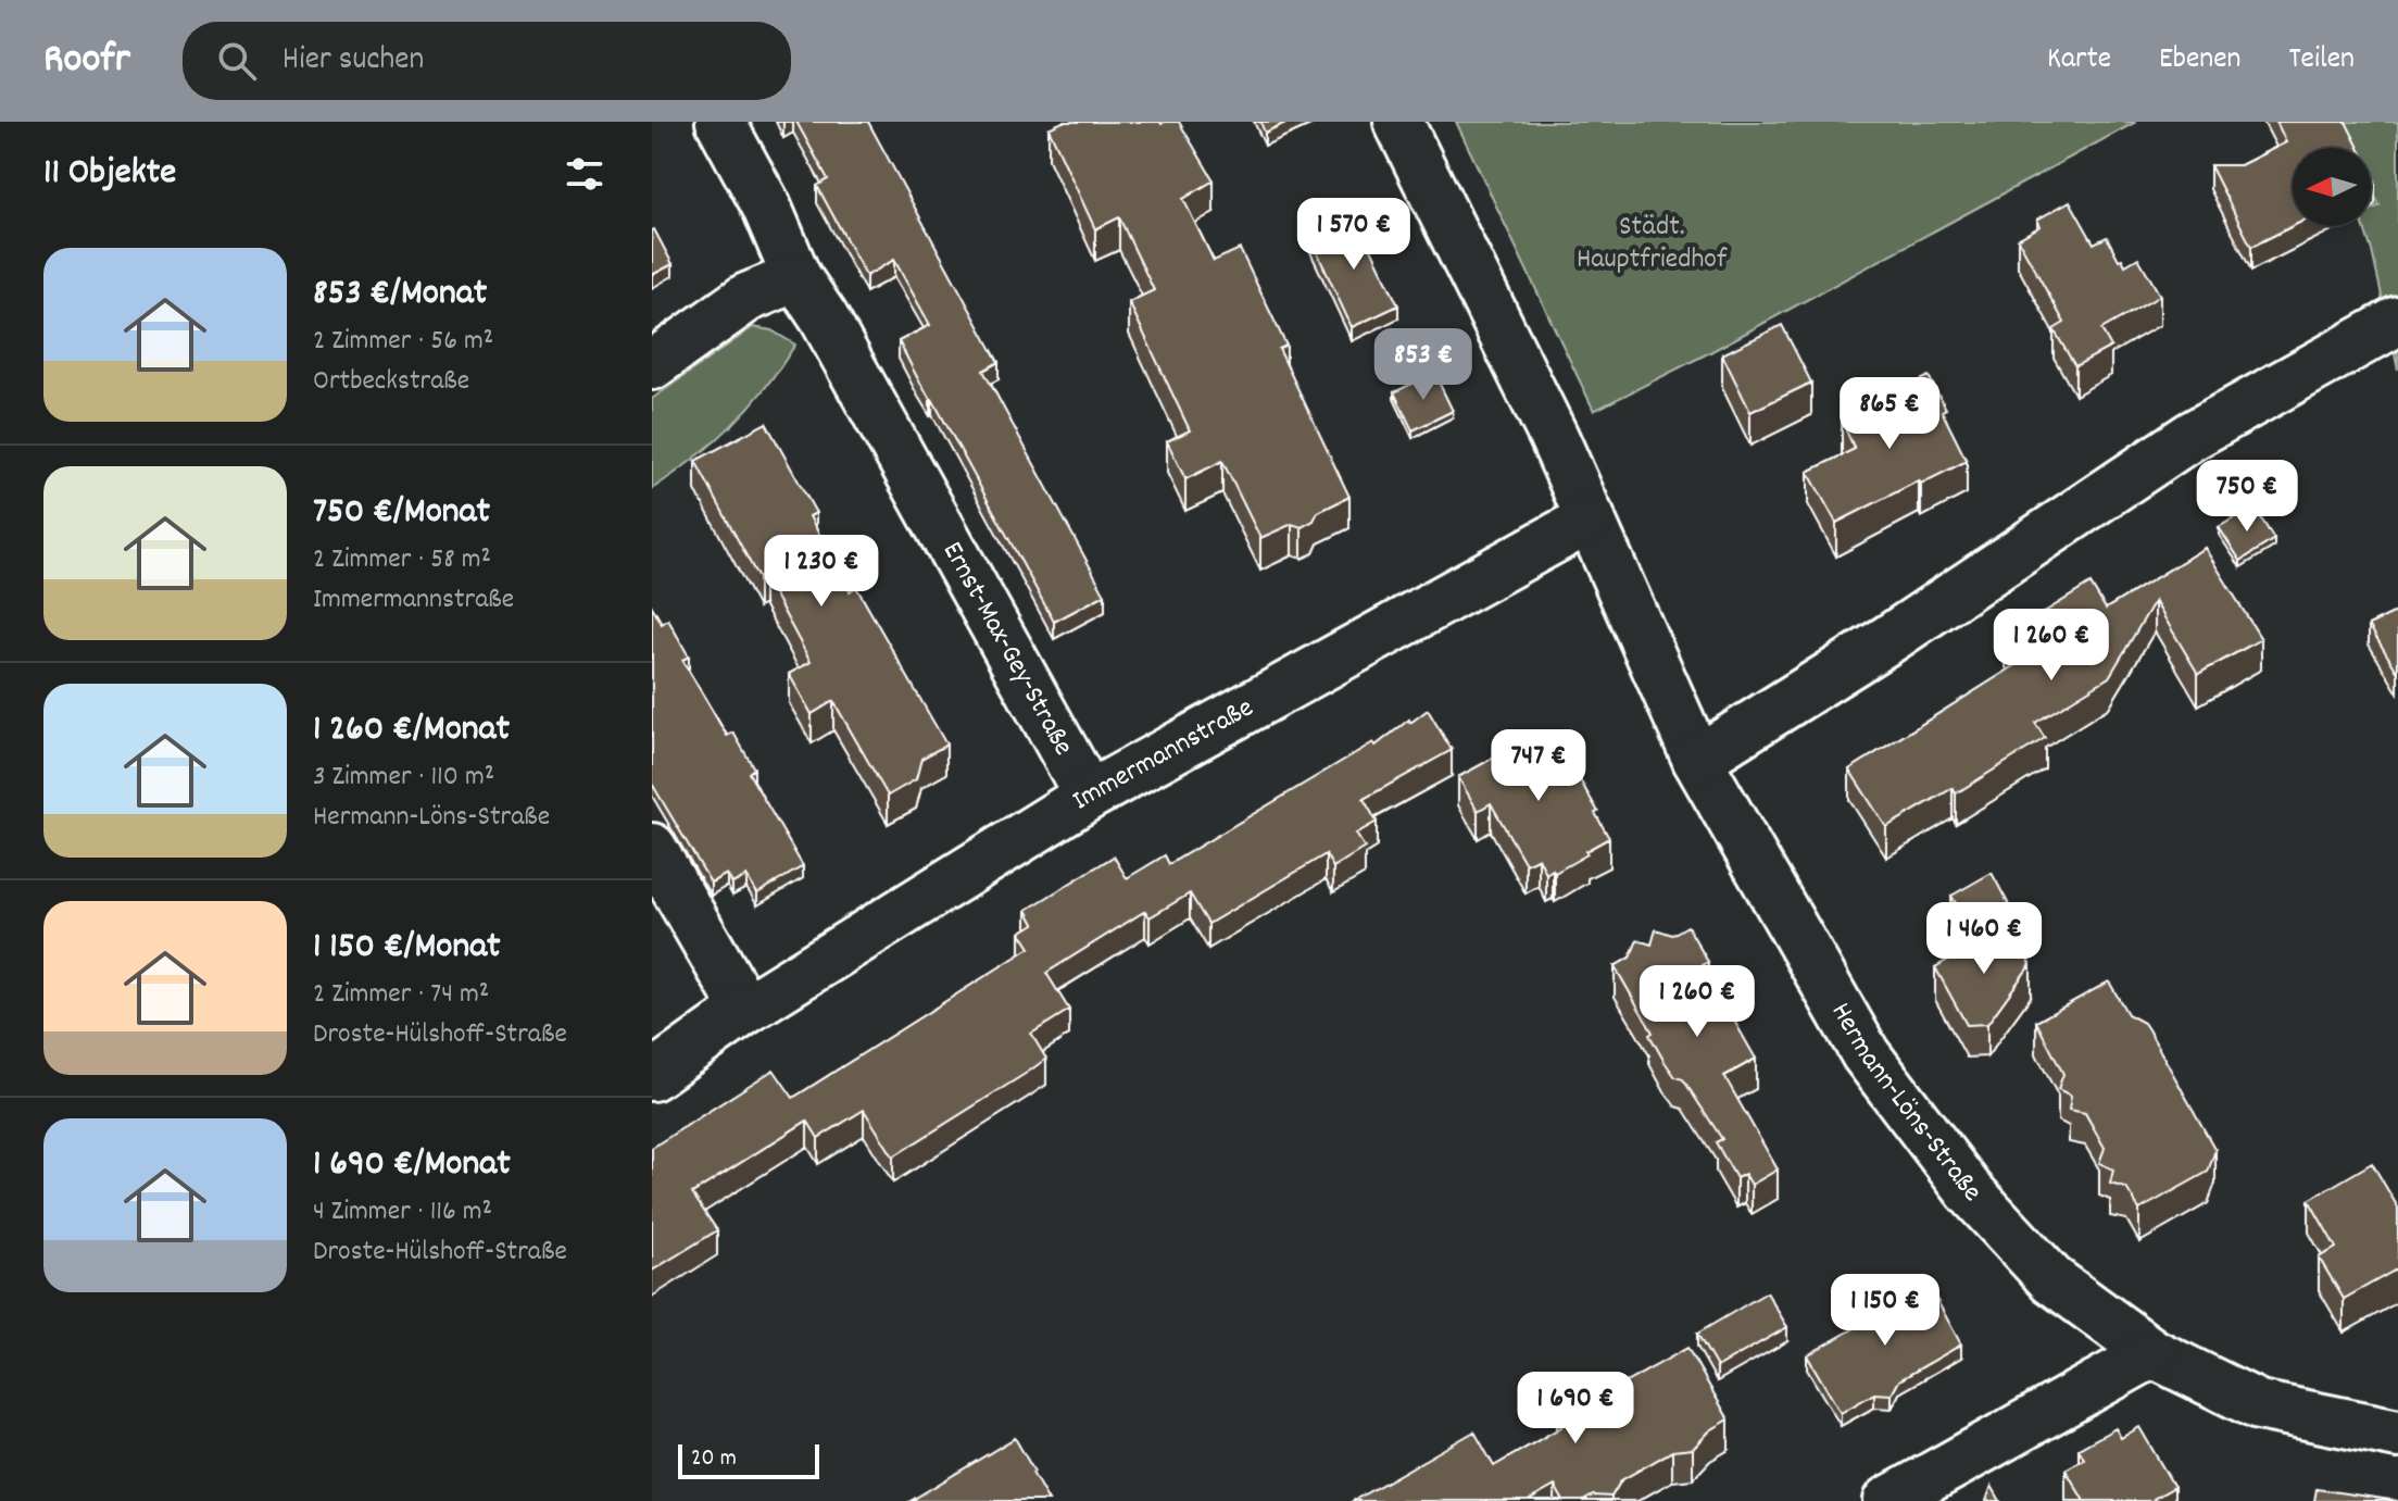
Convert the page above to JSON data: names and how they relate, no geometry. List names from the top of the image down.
{
  "streets": {
    "street": ["Ernst-Max-Gey-Straße", "Immermannstraße", "Hermann-Löns-Straße"]
  },
  "crossings": [
    ["Ernst-Max-Gey-Straße", "Immermannstraße"],
    ["Immermannstraße", "Hermann-Löns-Straße"]
  ],
  "parks": ["Städt. Hauptfriedhof"],
  "scale_bar": "20 m",
  "north": "left",
  "page": {
    "header": "Roofr",
    "search": "Hier suchen",
    "nav": ["Karte", "Ebenen", "Teilen"],
    "heading": "11 Objekte",
    "price": [
      "1 570 €",
      "853 €",
      "865 €",
      "750 €",
      "1 230 €",
      "1 260 €",
      "747 €",
      "1 460 €",
      "1 260 €",
      "1 150 €",
      "1 690 €"
    ],
    "list": [
      {
        "name": "853 €/Monat",
        "note": "2 Zimmer · 56 m² · Ortbeckstraße"
      },
      {
        "name": "750 €/Monat",
        "note": "2 Zimmer · 58 m² · Immermannstraße"
      },
      {
        "name": "1 260 €/Monat",
        "note": "3 Zimmer · 110 m² · Hermann-Löns-Straße"
      },
      {
        "name": "1 150 €/Monat",
        "note": "2 Zimmer · 74 m² · Droste-Hülshoff-Straße"
      },
      {
        "name": "1 690 €/Monat",
        "note": "4 Zimmer · 116 m² · Droste-Hülshoff-Straße"
      }
    ],
    "scale": "20 m"
  }
}
